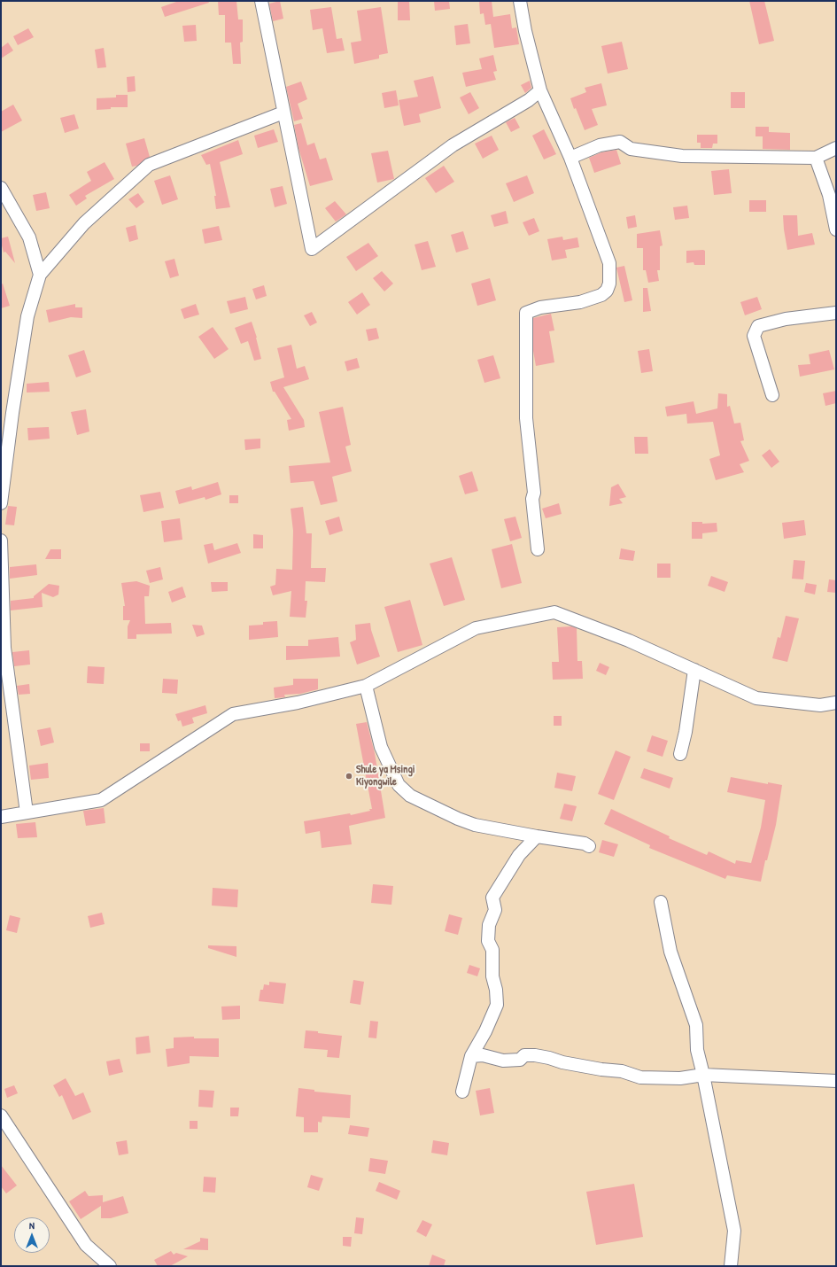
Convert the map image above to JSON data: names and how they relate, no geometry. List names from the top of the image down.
{
  "places": ["Shule ya Msingi Kiyongwile"],
  "north": "top"
}
